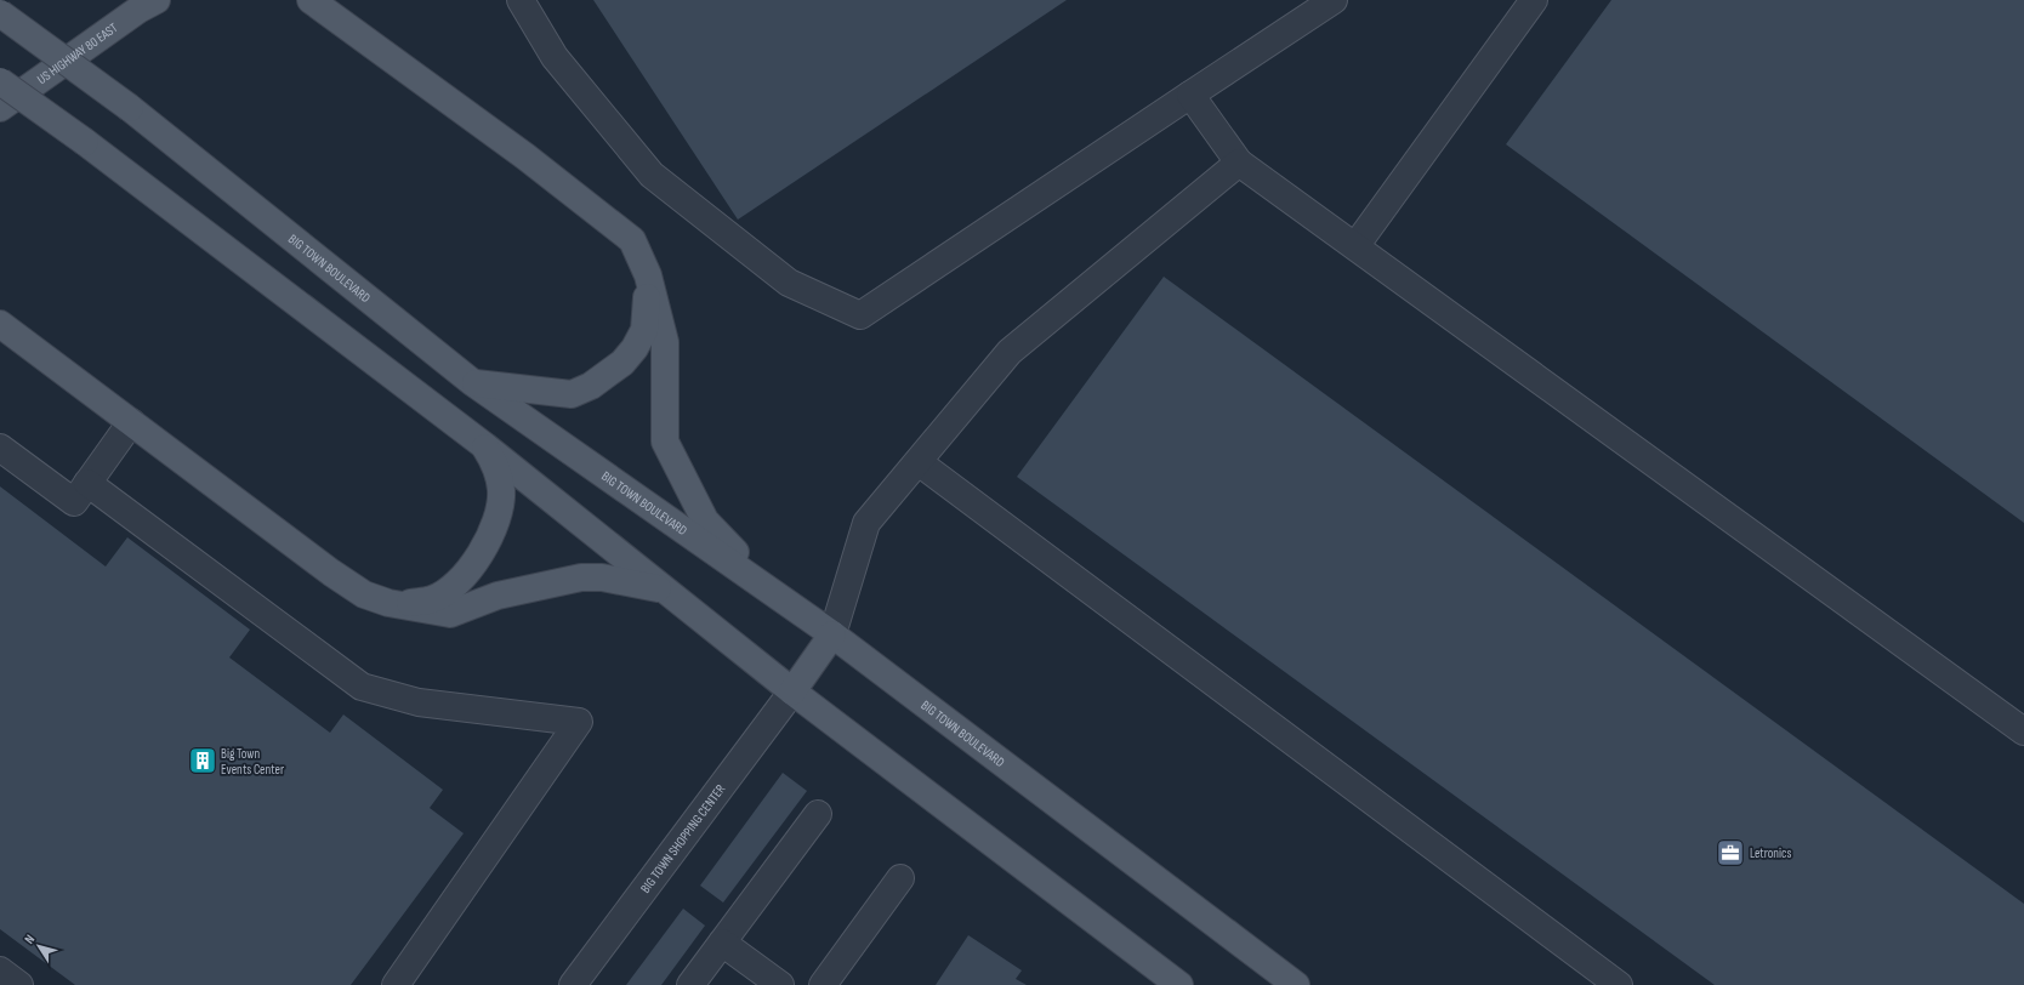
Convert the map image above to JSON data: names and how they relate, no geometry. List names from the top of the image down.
{
  "streets": {
    "main road": ["US HIGHWAY 80 EAST", "BIG TOWN BOULEVARD"],
    "lane": ["BIG TOWN SHOPPING CENTER"]
  },
  "places": {
    "building": ["Big Town Events Center"],
    "office": ["Letronics"]
  },
  "north": "top left"
}
